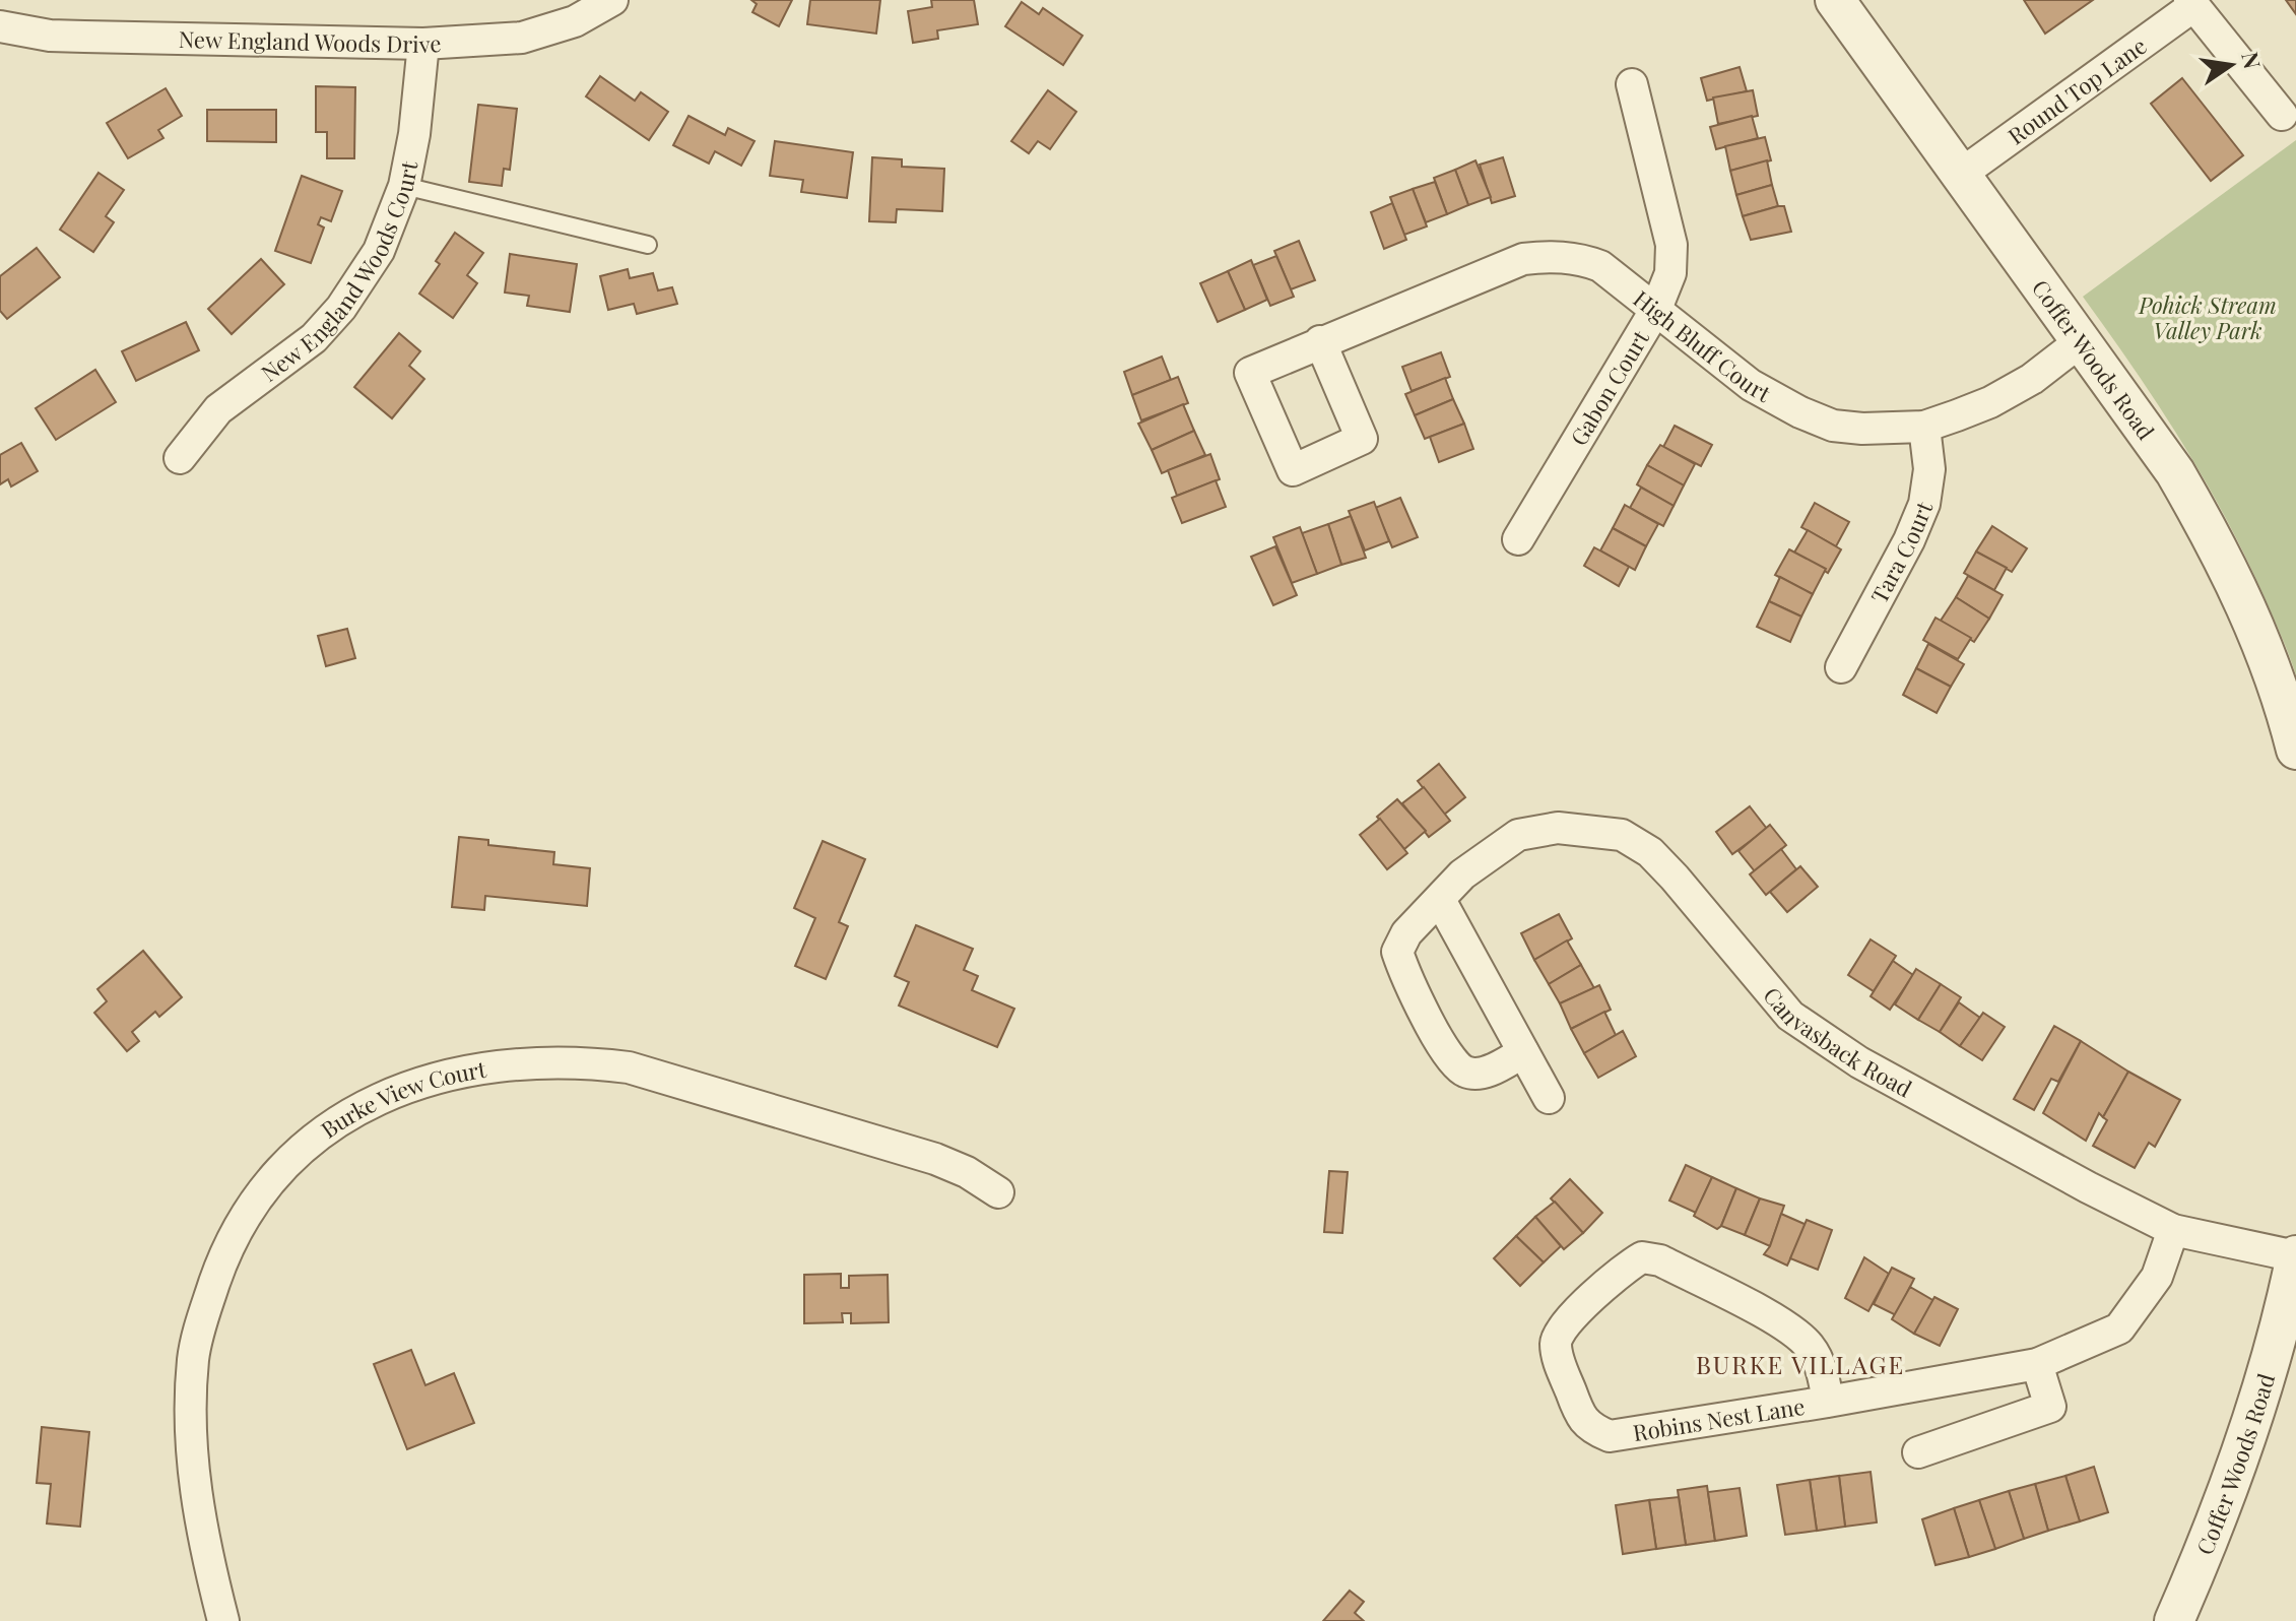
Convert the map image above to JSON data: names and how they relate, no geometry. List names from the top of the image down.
{
  "streets": {
    "street": [
      "New England Woods Drive",
      "Round Top Lane",
      "New England Woods Court",
      "High Bluff Court",
      "Coffer Woods Road",
      "Gabon Court",
      "Tara Court",
      "Canvasback Road",
      "Burke View Court",
      "Robins Nest Lane"
    ]
  },
  "crossings": [
    ["New England Woods Drive", "New England Woods Court"],
    ["Round Top Lane", "Coffer Woods Road"],
    ["High Bluff Court", "Coffer Woods Road"],
    ["High Bluff Court", "Gabon Court"],
    ["High Bluff Court", "Tara Court"],
    ["Coffer Woods Road", "Canvasback Road"],
    ["Canvasback Road", "Robins Nest Lane"]
  ],
  "districts": ["BURKE VILLAGE"],
  "parks": ["Pohick Stream Valley Park"],
  "north": "right"
}
